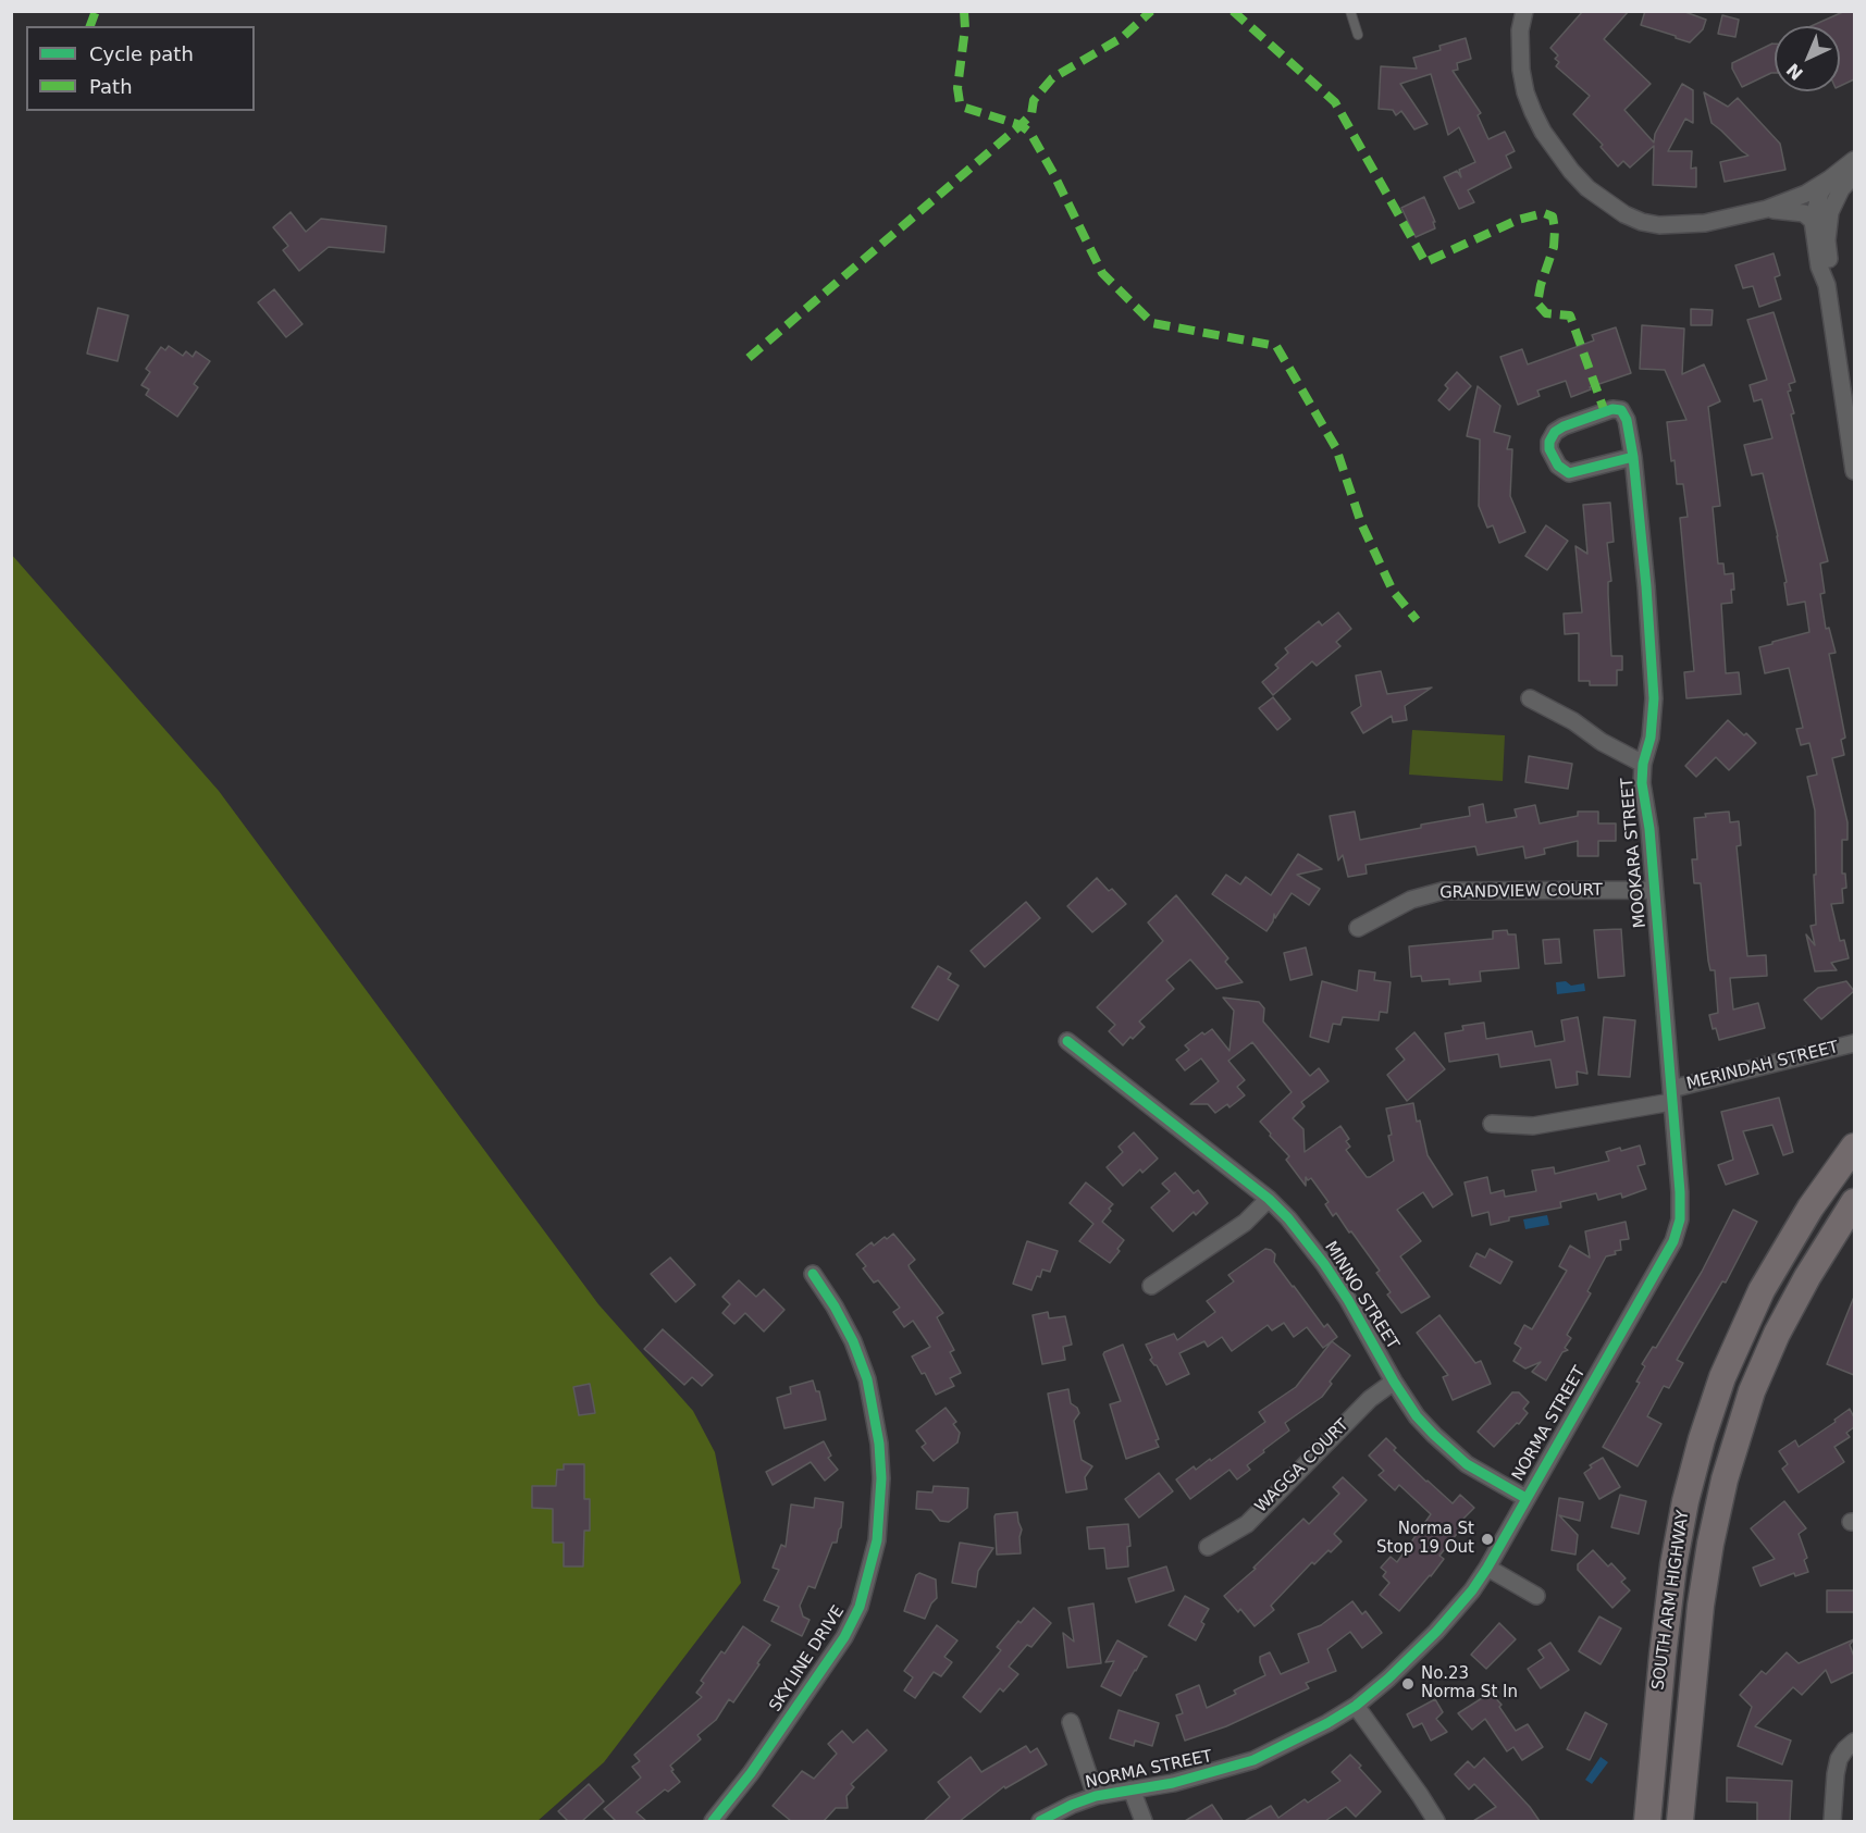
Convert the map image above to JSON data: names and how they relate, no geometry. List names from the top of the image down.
{
  "streets": {
    "main road": ["SOUTH ARM HIGHWAY"],
    "street": [
      "MOOKARA STREET",
      "GRANDVIEW COURT",
      "MERINDAH STREET",
      "MINNO STREET",
      "NORMA STREET",
      "WAGGA COURT",
      "SKYLINE DRIVE"
    ]
  },
  "crossings": [
    ["MOOKARA STREET", "GRANDVIEW COURT"],
    ["MOOKARA STREET", "MERINDAH STREET"],
    ["MOOKARA STREET", "NORMA STREET"],
    ["MERINDAH STREET", "NORMA STREET"],
    ["MINNO STREET", "NORMA STREET"],
    ["MINNO STREET", "WAGGA COURT"]
  ],
  "places": ["Norma St Stop 19 Out", "No.23 Norma St In"],
  "legend": ["Cycle path", "Path"],
  "north": "bottom left"
}
